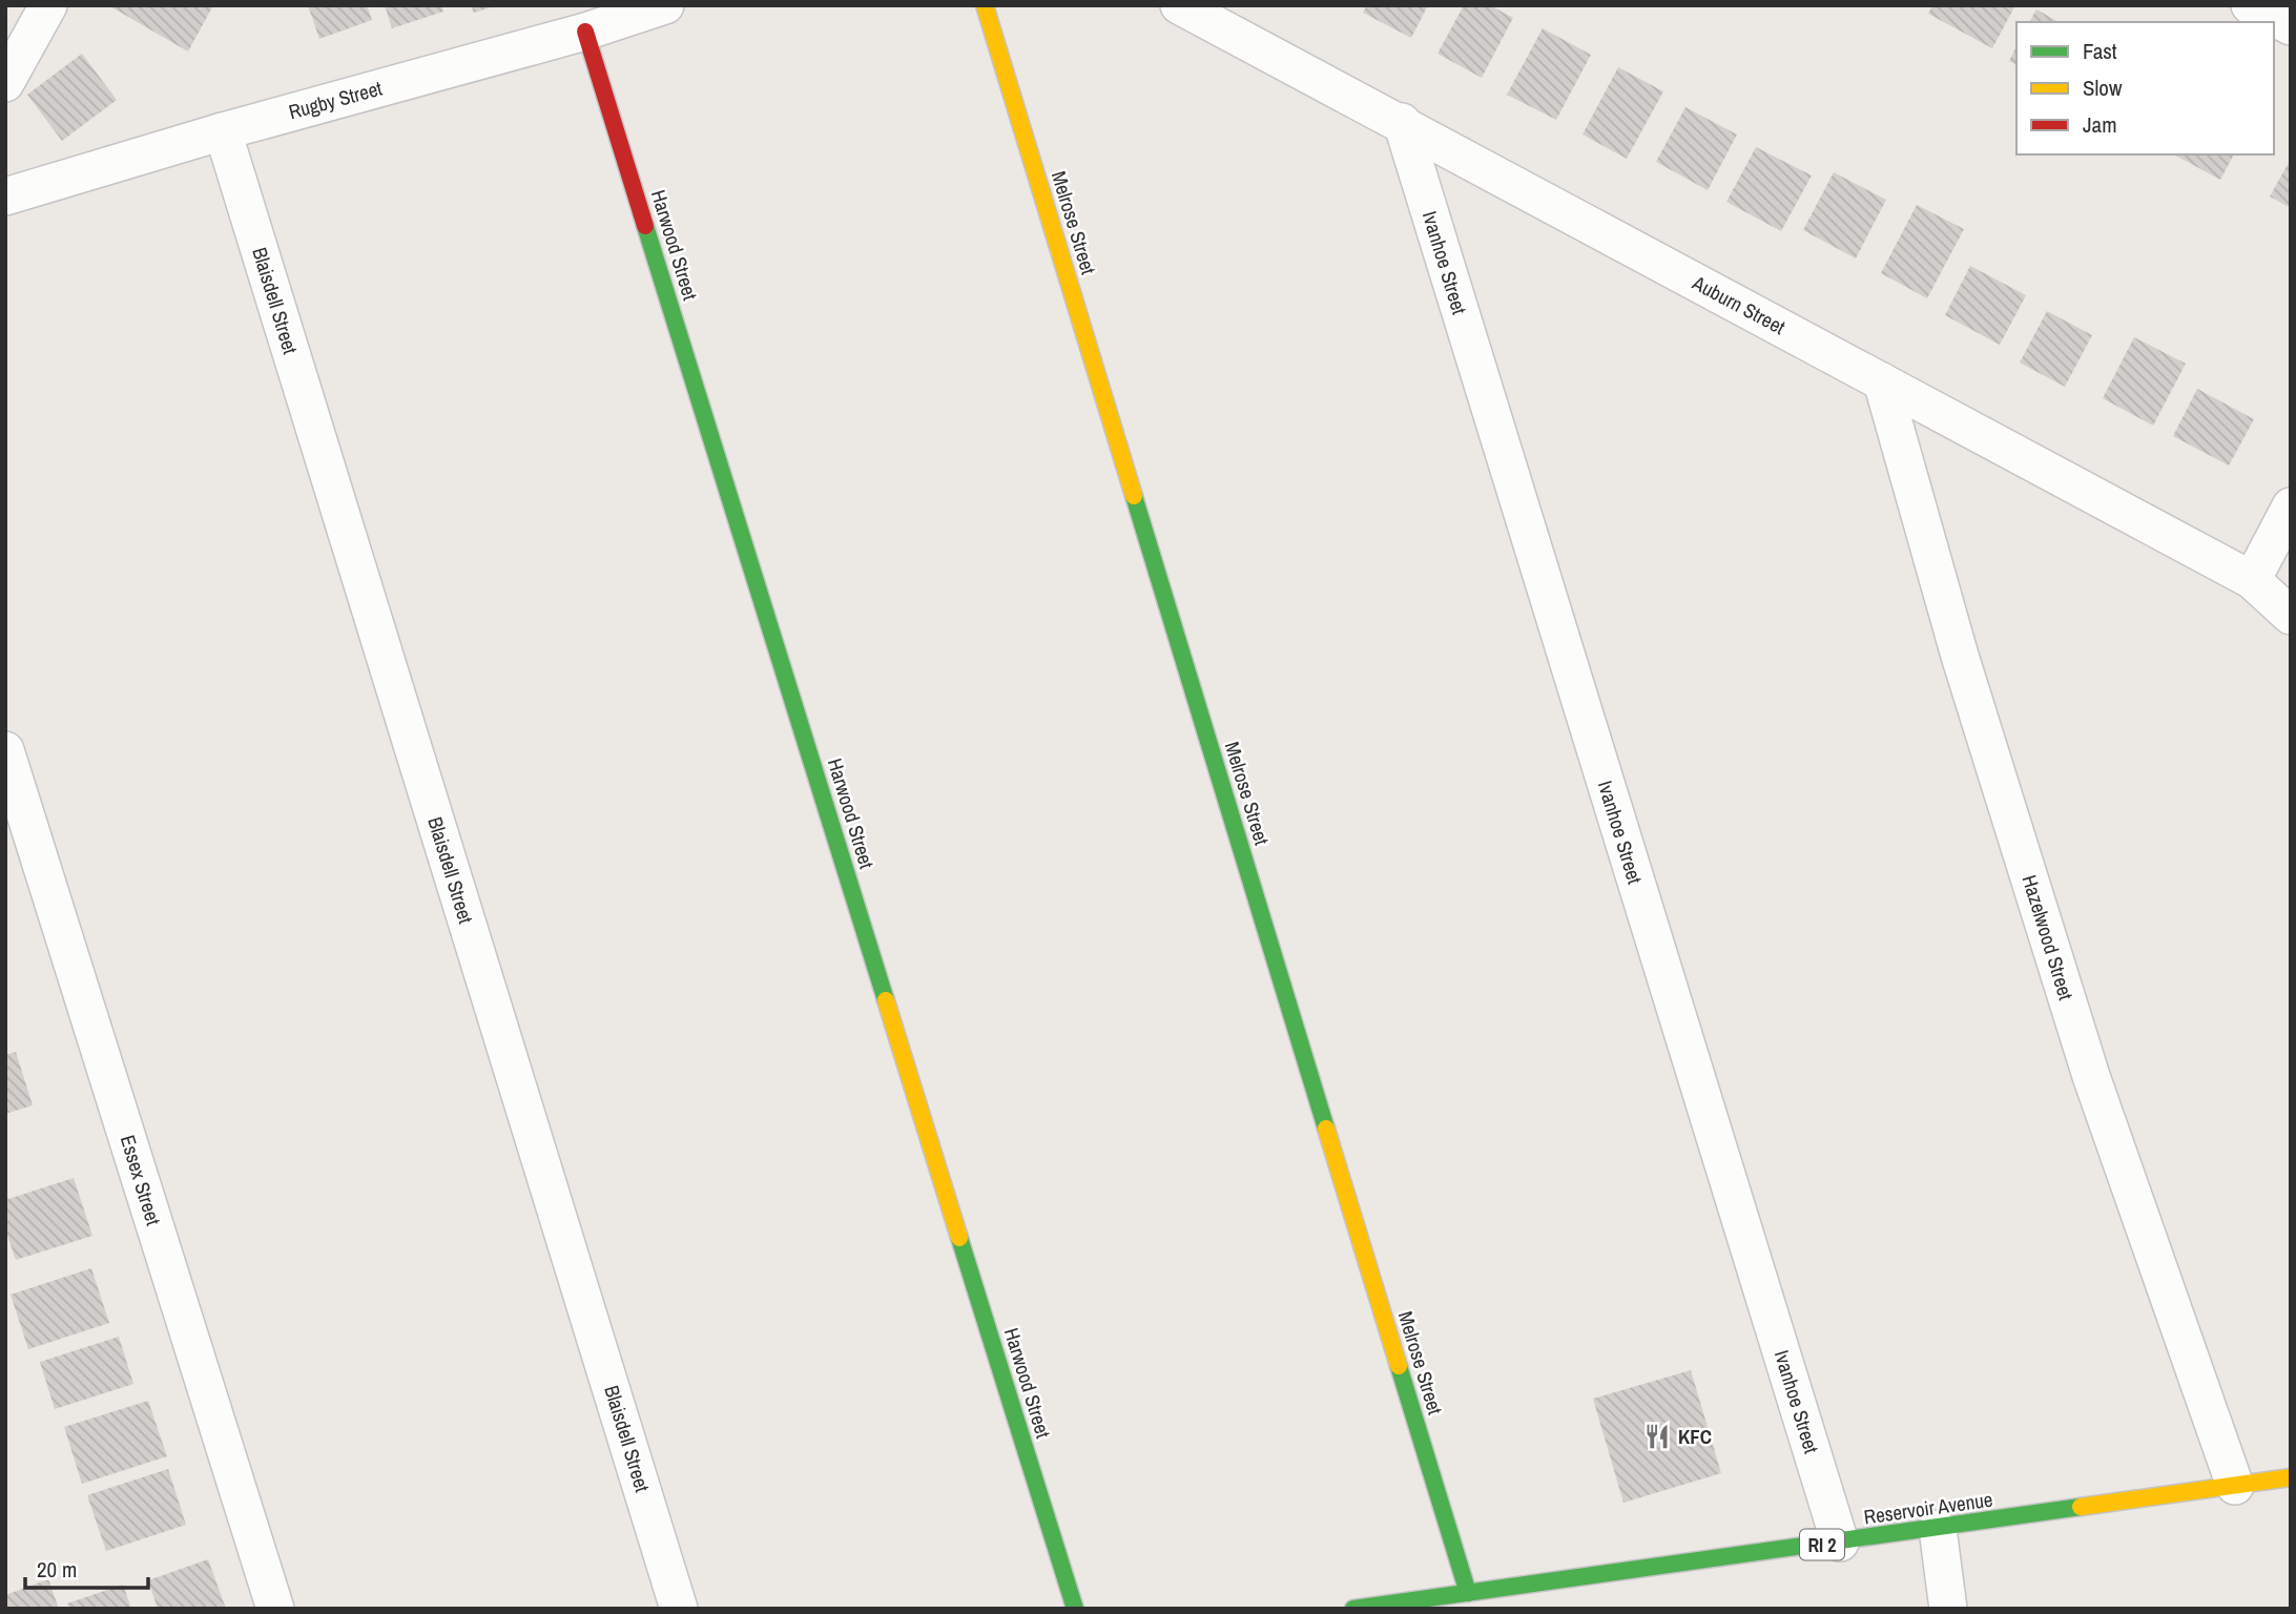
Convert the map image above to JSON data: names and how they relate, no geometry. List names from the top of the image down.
{
  "streets": {
    "street": [
      "Rugby Street",
      "Melrose Street",
      "Harwood Street",
      "Ivanhoe Street",
      "Blaisdell Street",
      "Auburn Street",
      "Hazelwood Street",
      "Essex Street",
      "Reservoir Avenue",
      "RI 2"
    ]
  },
  "crossings": [
    ["Rugby Street", "Harwood Street"],
    ["Rugby Street", "Blaisdell Street"],
    ["Melrose Street", "Reservoir Avenue"],
    ["Ivanhoe Street", "Auburn Street"],
    ["Ivanhoe Street", "Reservoir Avenue"],
    ["Auburn Street", "Hazelwood Street"],
    ["Hazelwood Street", "Reservoir Avenue"]
  ],
  "places": {
    "restaurant": ["KFC"]
  },
  "legend": ["Fast", "Slow", "Jam"],
  "scale_bar": "20 m"
}
